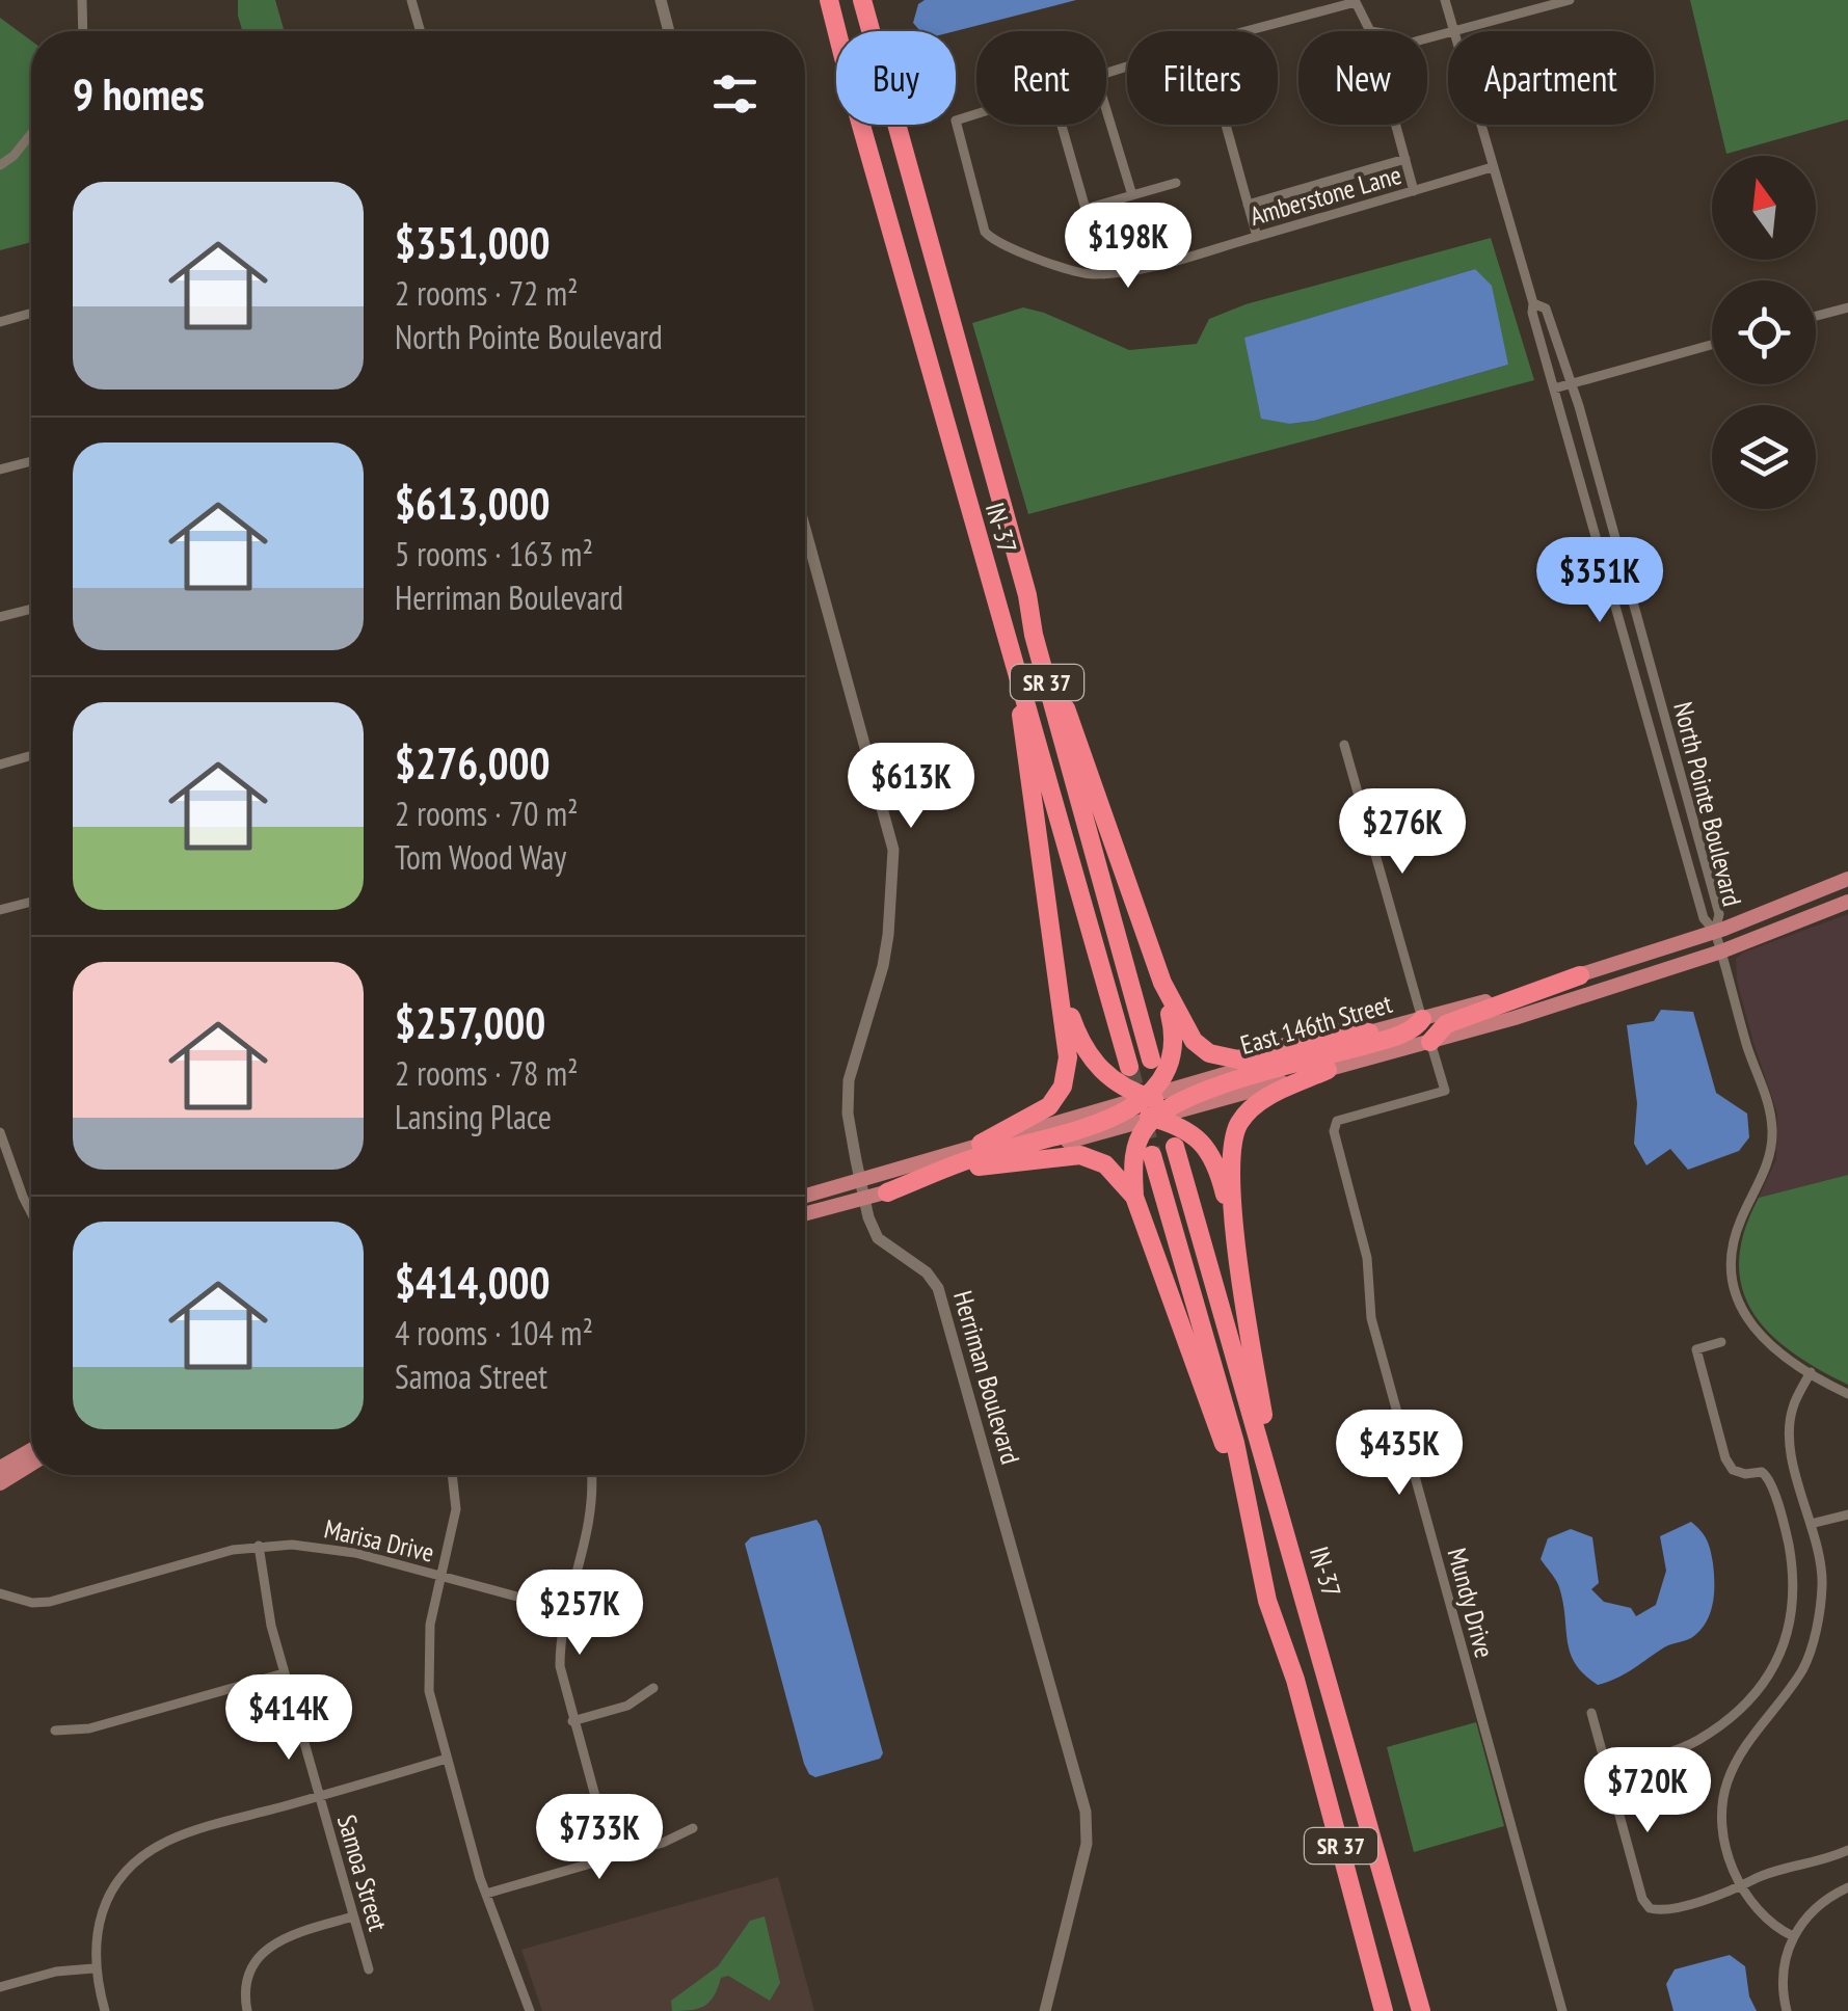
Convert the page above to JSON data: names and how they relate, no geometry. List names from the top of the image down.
{
  "streets": {
    "highway": ["IN-37", "SR 37"],
    "main road": ["East 146th Street"],
    "street": [
      "Amberstone Lane",
      "North Pointe Boulevard",
      "Herriman Boulevard",
      "Marisa Drive",
      "Mundy Drive",
      "Samoa Street"
    ]
  },
  "crossings": [
    ["Amberstone Lane", "North Pointe Boulevard"],
    ["North Pointe Boulevard", "East 146th Street"],
    ["East 146th Street", "Herriman Boulevard"],
    ["East 146th Street", "Mundy Drive"],
    ["Marisa Drive", "Samoa Street"]
  ],
  "north": "top",
  "page": {
    "chip": [
      "Buy",
      "Rent",
      "Filters",
      "New",
      "Apartment"
    ],
    "heading": "9 homes",
    "list": [
      {
        "name": "$351,000",
        "note": "2 rooms · 72 m² · North Pointe Boulevard"
      },
      {
        "name": "$613,000",
        "note": "5 rooms · 163 m² · Herriman Boulevard"
      },
      {
        "name": "$276,000",
        "note": "2 rooms · 70 m² · Tom Wood Way"
      },
      {
        "name": "$257,000",
        "note": "2 rooms · 78 m² · Lansing Place"
      },
      {
        "name": "$414,000",
        "note": "4 rooms · 104 m² · Samoa Street"
      }
    ],
    "price": [
      "$198K",
      "$351K",
      "$613K",
      "$276K",
      "$435K",
      "$257K",
      "$414K",
      "$720K",
      "$733K"
    ]
  }
}
